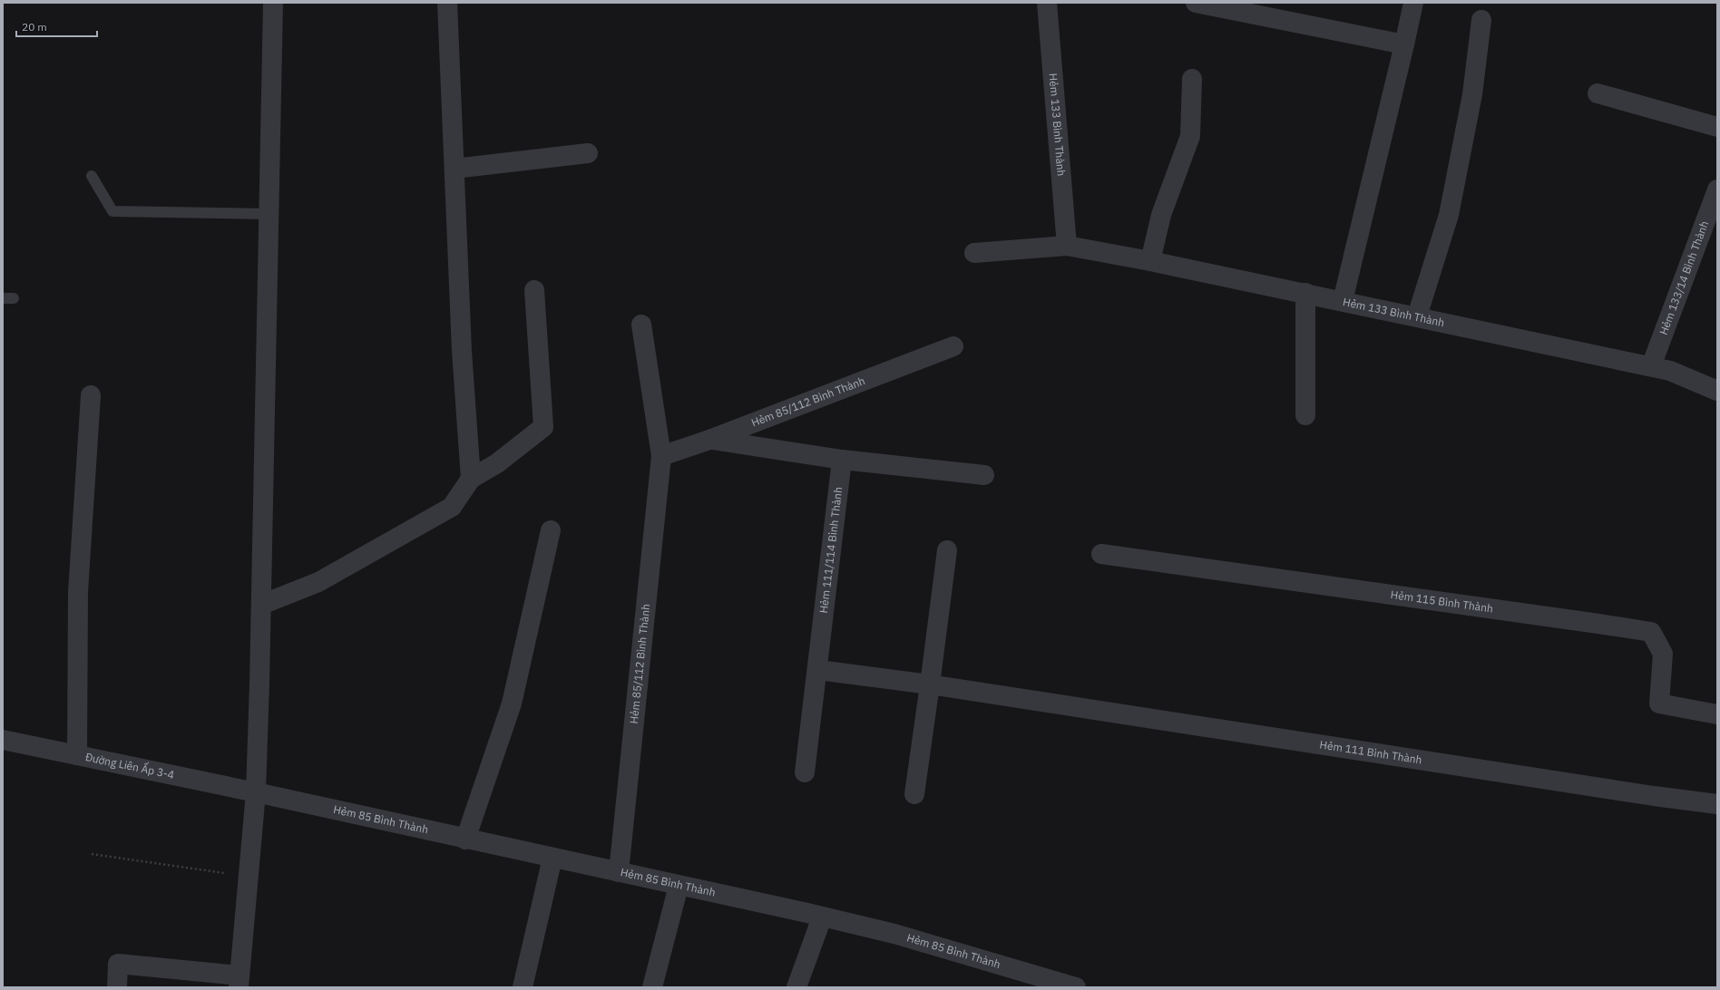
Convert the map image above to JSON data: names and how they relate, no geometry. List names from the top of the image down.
{
  "streets": {
    "street": [
      "Hẻm 133 Bình Thành",
      "Hẻm 133/14 Bình Thành",
      "Hẻm 85/112 Bình Thành",
      "Hẻm 111/114 Bình Thành",
      "Hẻm 115 Bình Thành",
      "Hẻm 111 Bình Thành",
      "Đường Liên Ấp 3-4",
      "Hẻm 85 Bình Thành"
    ]
  },
  "crossings": [
    ["Hẻm 133 Bình Thành", "Hẻm 133/14 Bình Thành"],
    ["Hẻm 85/112 Bình Thành", "Hẻm 85 Bình Thành"],
    ["Đường Liên Ấp 3-4", "Hẻm 85 Bình Thành"]
  ],
  "scale_bar": "20 m"
}
